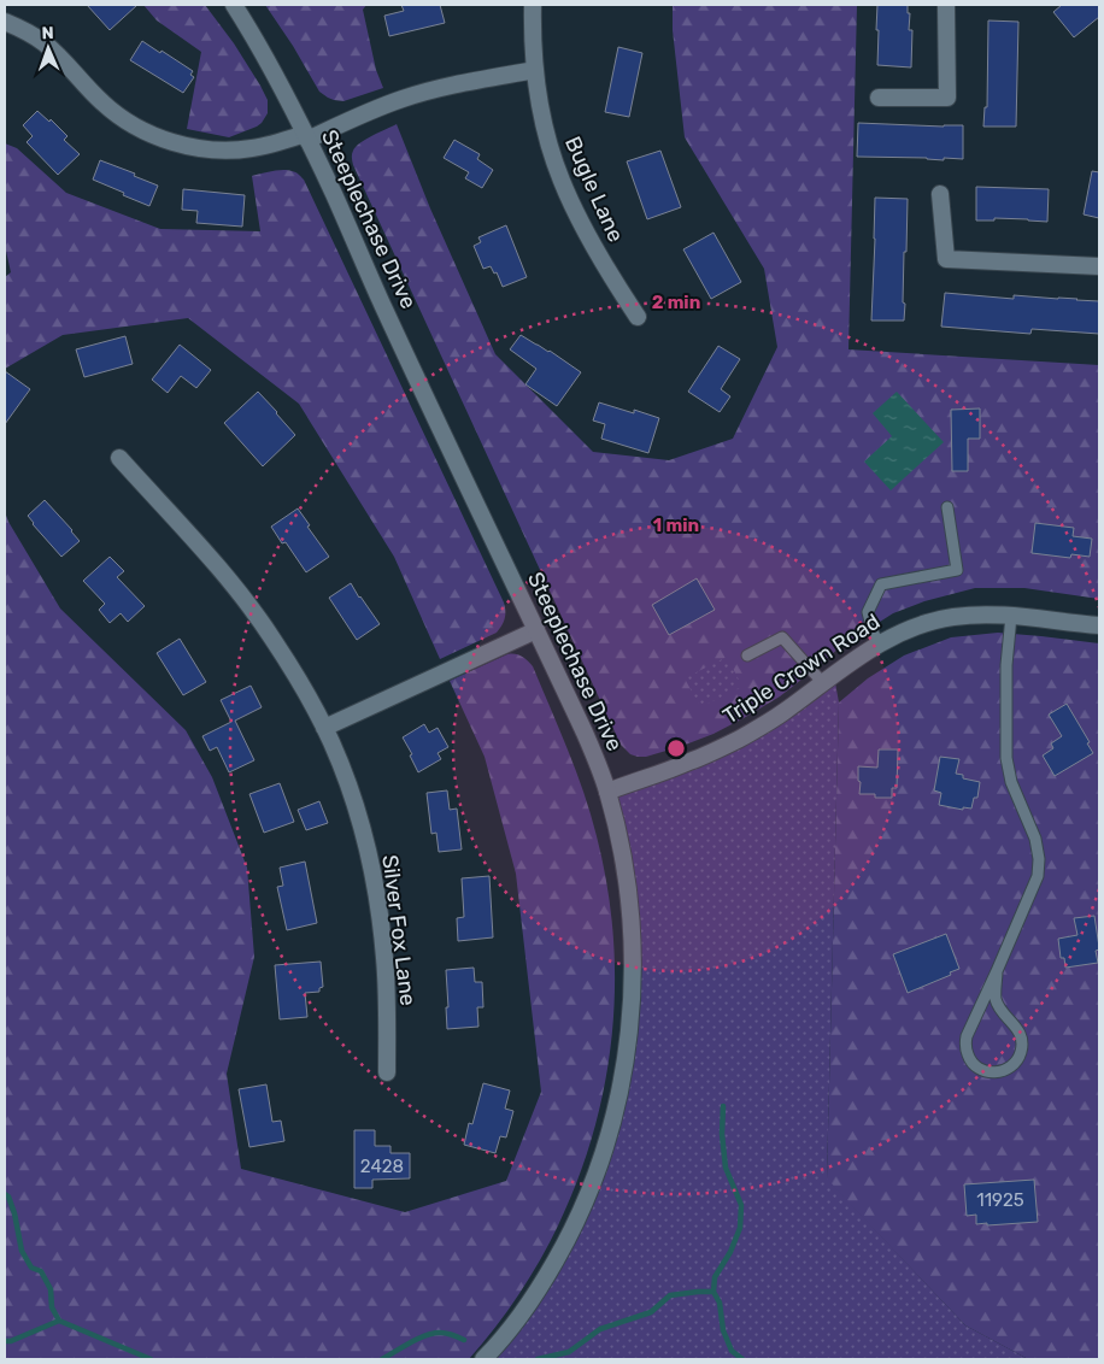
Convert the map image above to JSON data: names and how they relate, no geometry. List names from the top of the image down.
{
  "streets": {
    "street": [
      "Bugle Lane",
      "Steeplechase Drive",
      "Triple Crown Road",
      "Silver Fox Lane"
    ]
  },
  "crossings": [
    ["Steeplechase Drive", "Triple Crown Road"]
  ],
  "house_numbers": ["2428", "11925"],
  "north": "top",
  "rings": ["2 min", "1 min"]
}
